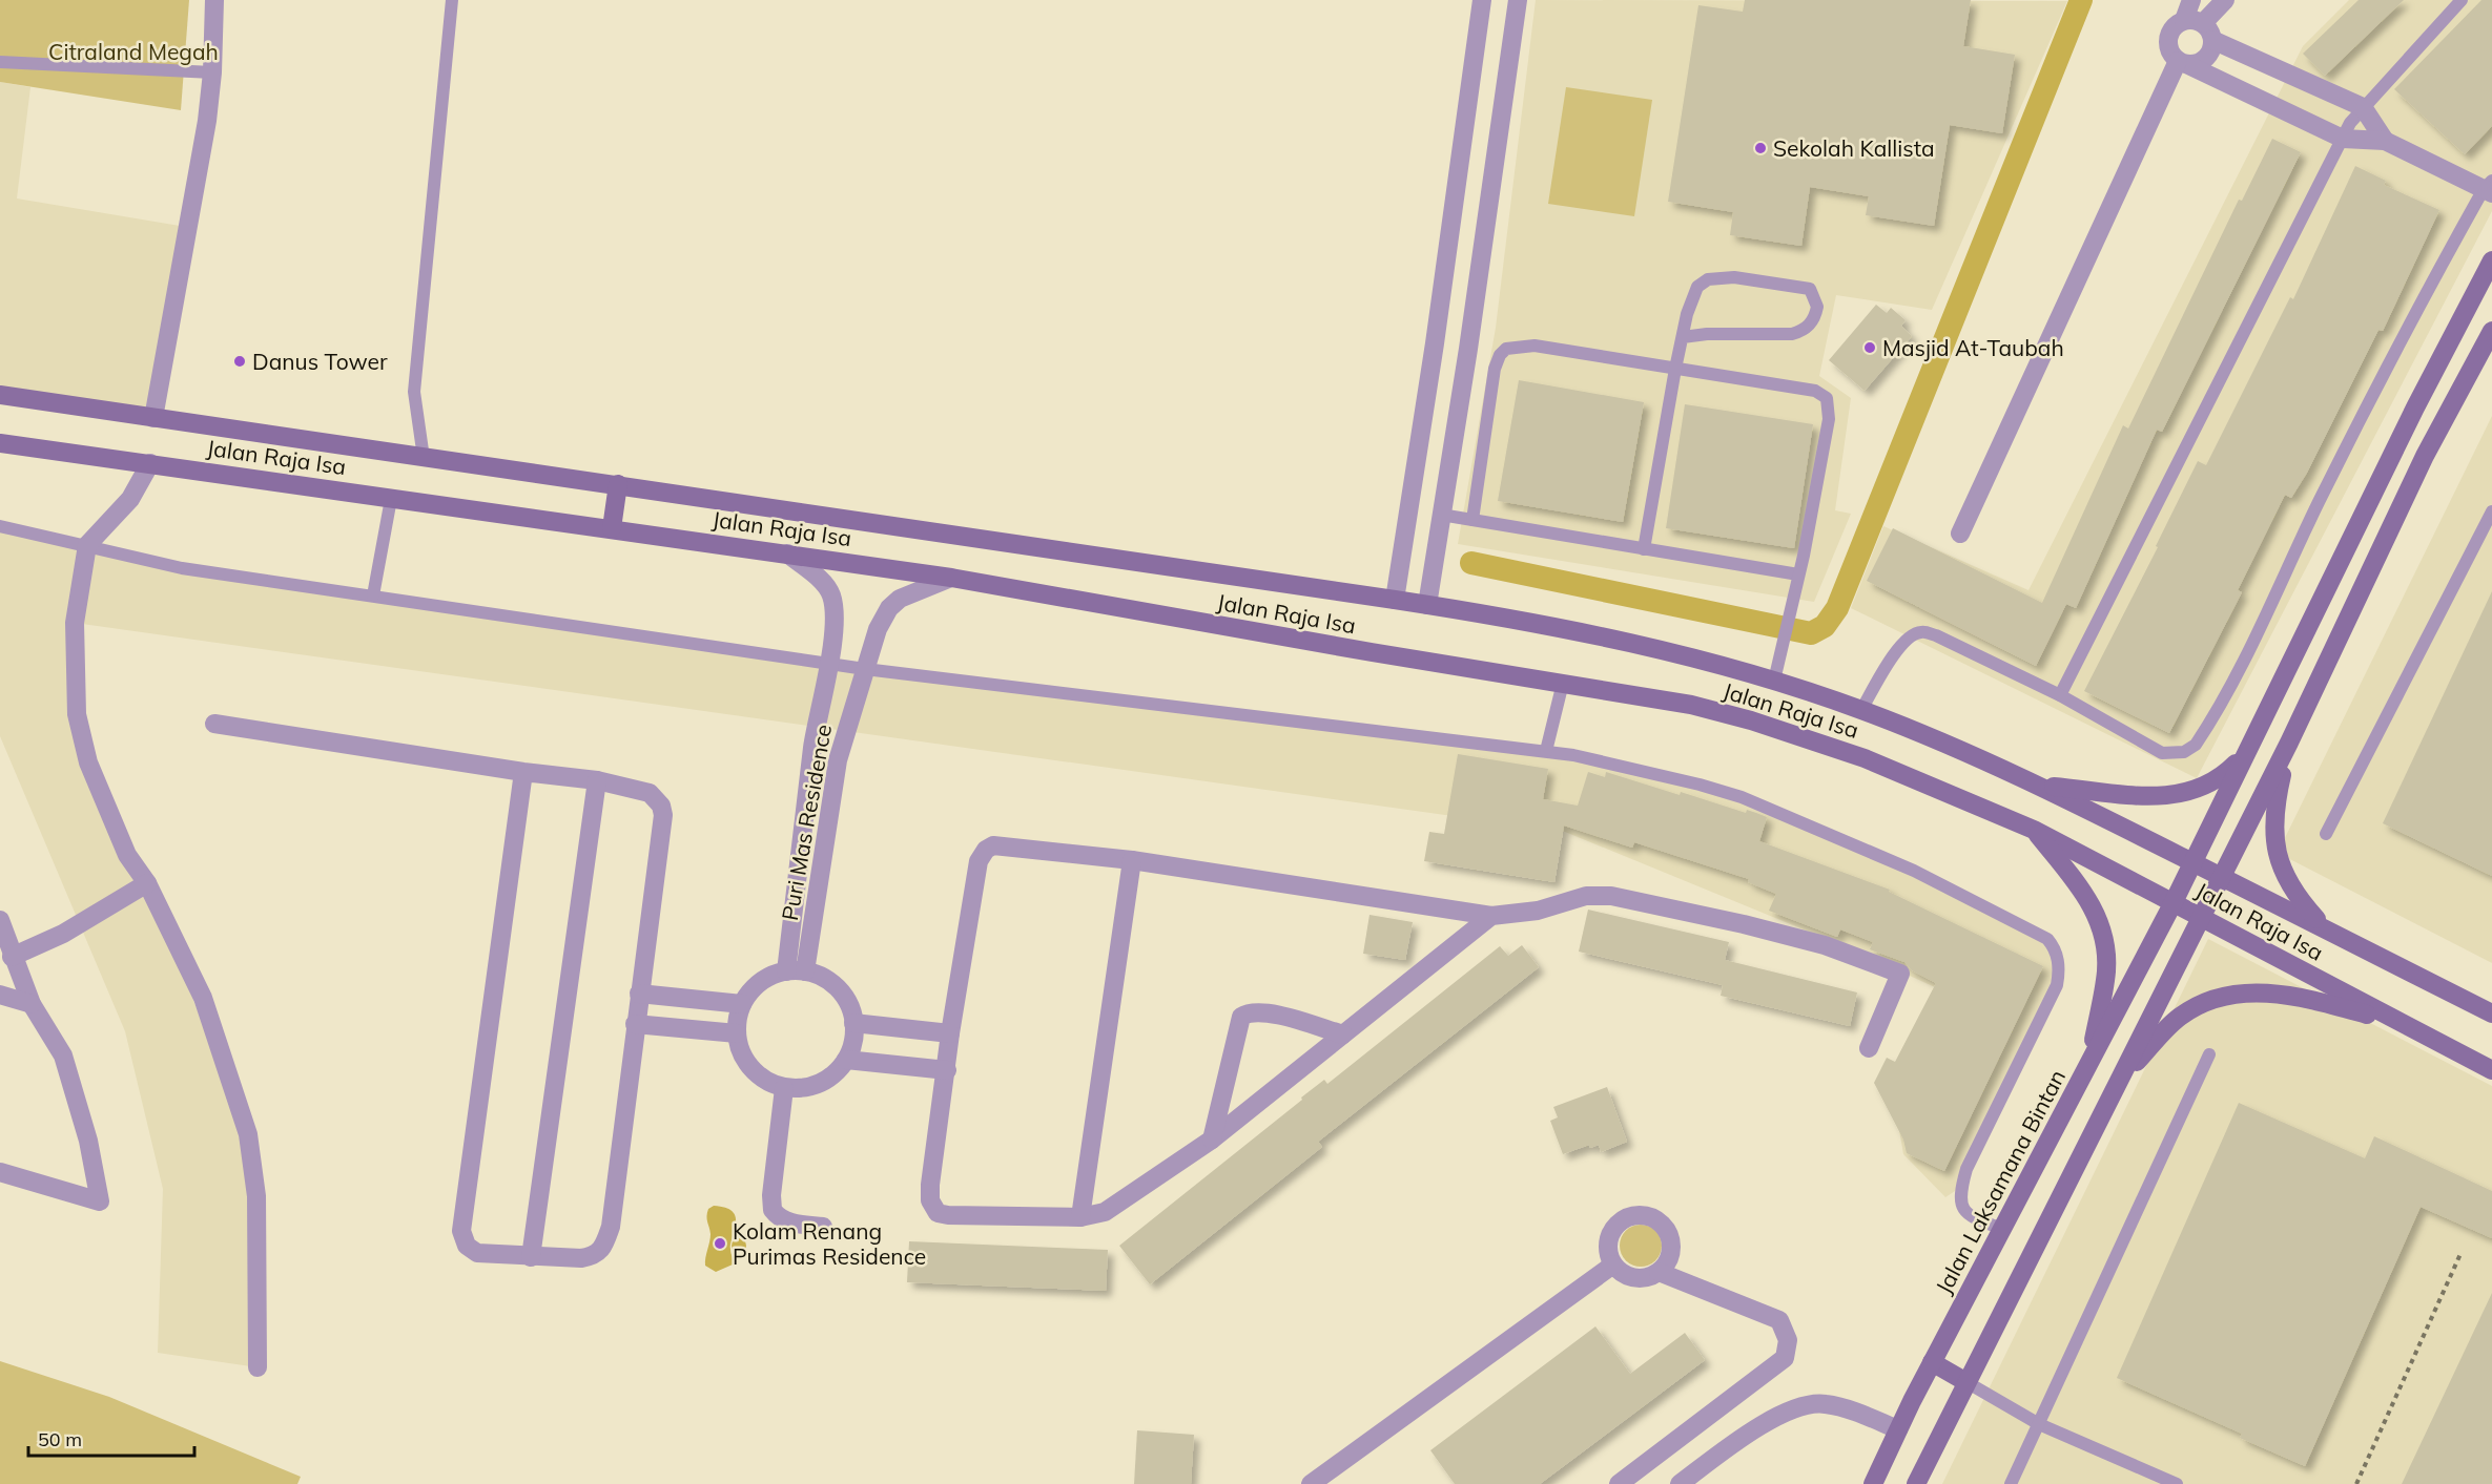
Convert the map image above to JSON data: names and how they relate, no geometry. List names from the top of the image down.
{
  "streets": {
    "main road": ["Jalan Raja Isa", "Jalan Laksamana Bintan"],
    "street": ["Puri Mas Residence"]
  },
  "crossings": [
    ["Jalan Raja Isa", "Puri Mas Residence"],
    ["Jalan Raja Isa", "Jalan Laksamana Bintan"]
  ],
  "parks": ["Citraland Megah"],
  "places": [
    "Sekolah Kallista",
    "Masjid At-Taubah",
    "Danus Tower",
    "Kolam Renang Purimas Residence"
  ],
  "scale_bar": "50 m"
}
